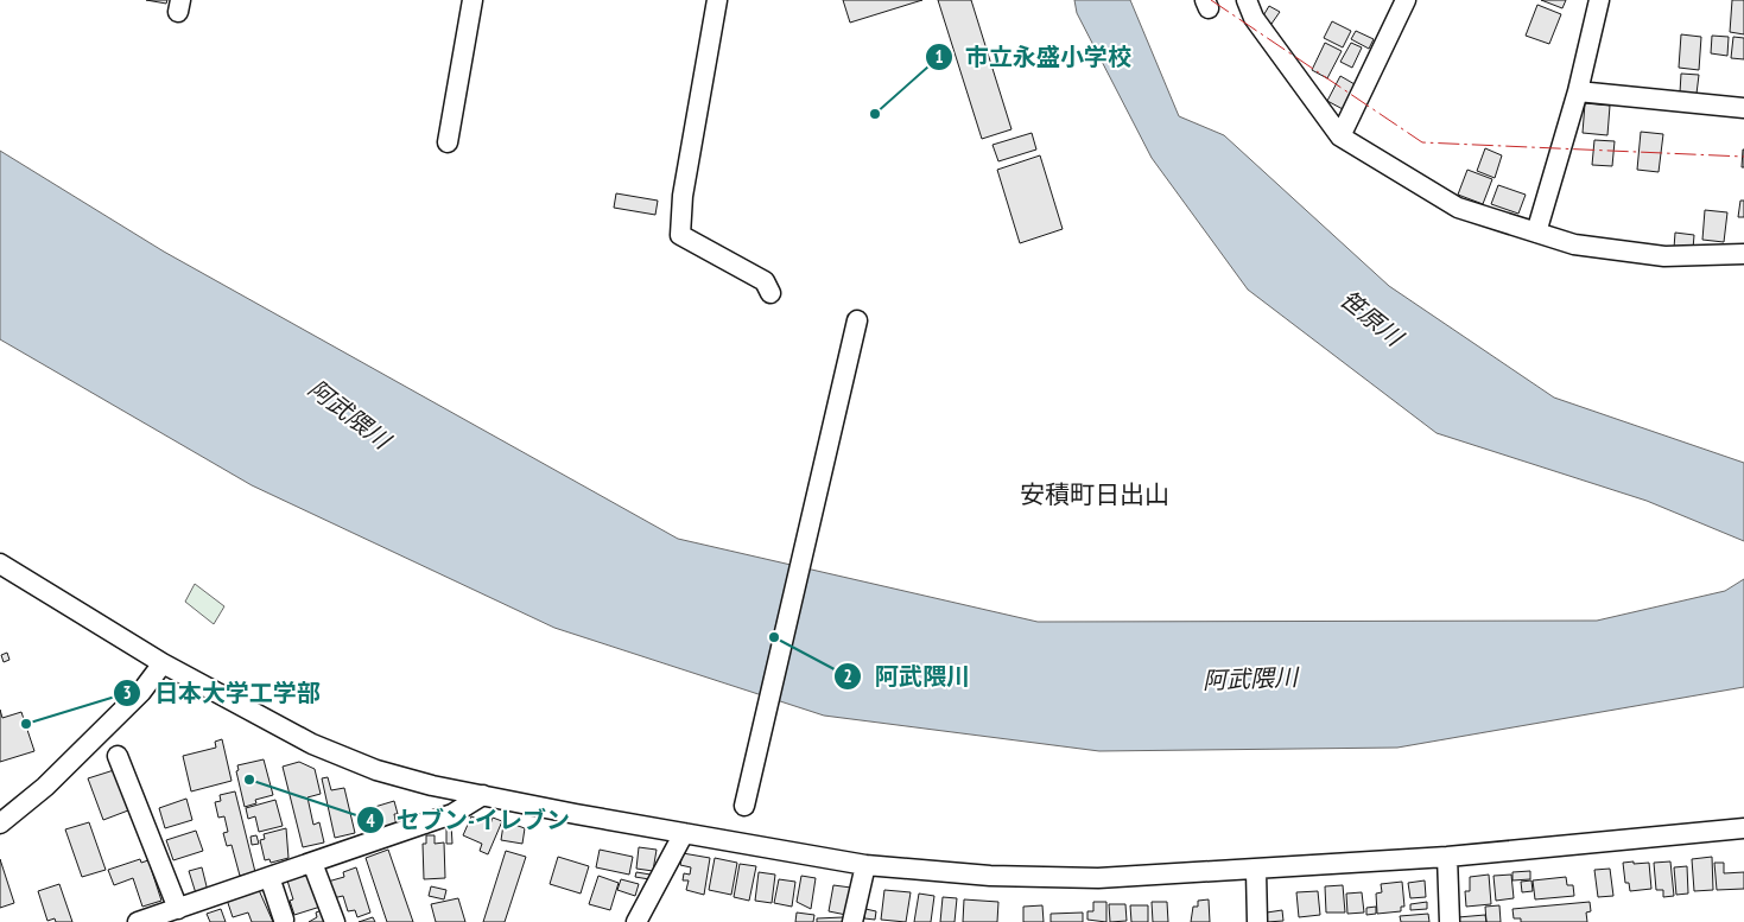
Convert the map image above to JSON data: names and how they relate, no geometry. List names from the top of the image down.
{
  "districts": ["安積町日出山"],
  "water": ["笹原川", "阿武隈川"],
  "places": [
    "市立永盛小学校",
    "阿武隈川",
    "日本大学工学部",
    "セブン-イレブン"
  ]
}
